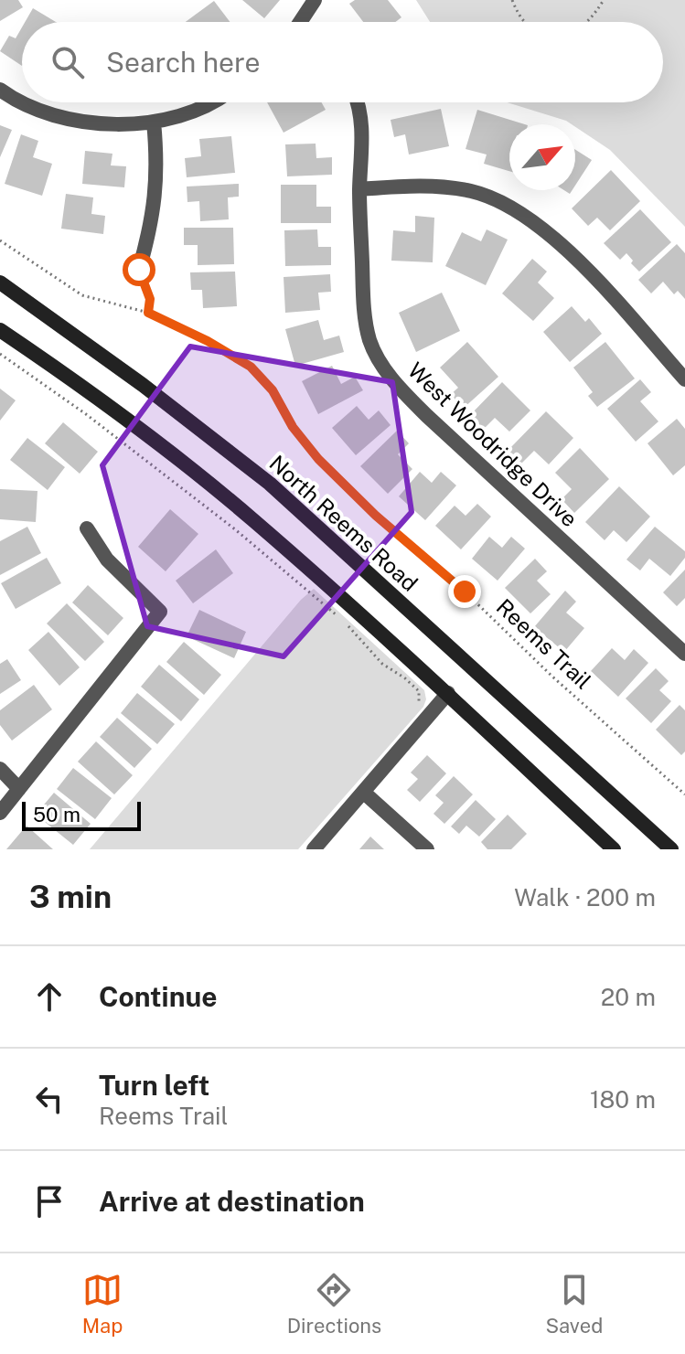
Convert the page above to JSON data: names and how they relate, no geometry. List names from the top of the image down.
{
  "streets": {
    "main road": ["North Reems Road"],
    "street": ["West Woodridge Drive"],
    "path": ["Reems Trail"]
  },
  "scale_bar": "50 m",
  "north": "top right",
  "page": {
    "search": "Search here",
    "scale": "50 m",
    "heading": ["3 min", "Walk · 200 m"],
    "list": [
      ["Continue", "20 m"],
      ["Turn left", "Reems Trail", "180 m"],
      "Arrive at destination"
    ],
    "nav": ["Map", "Directions", "Saved"]
  }
}
